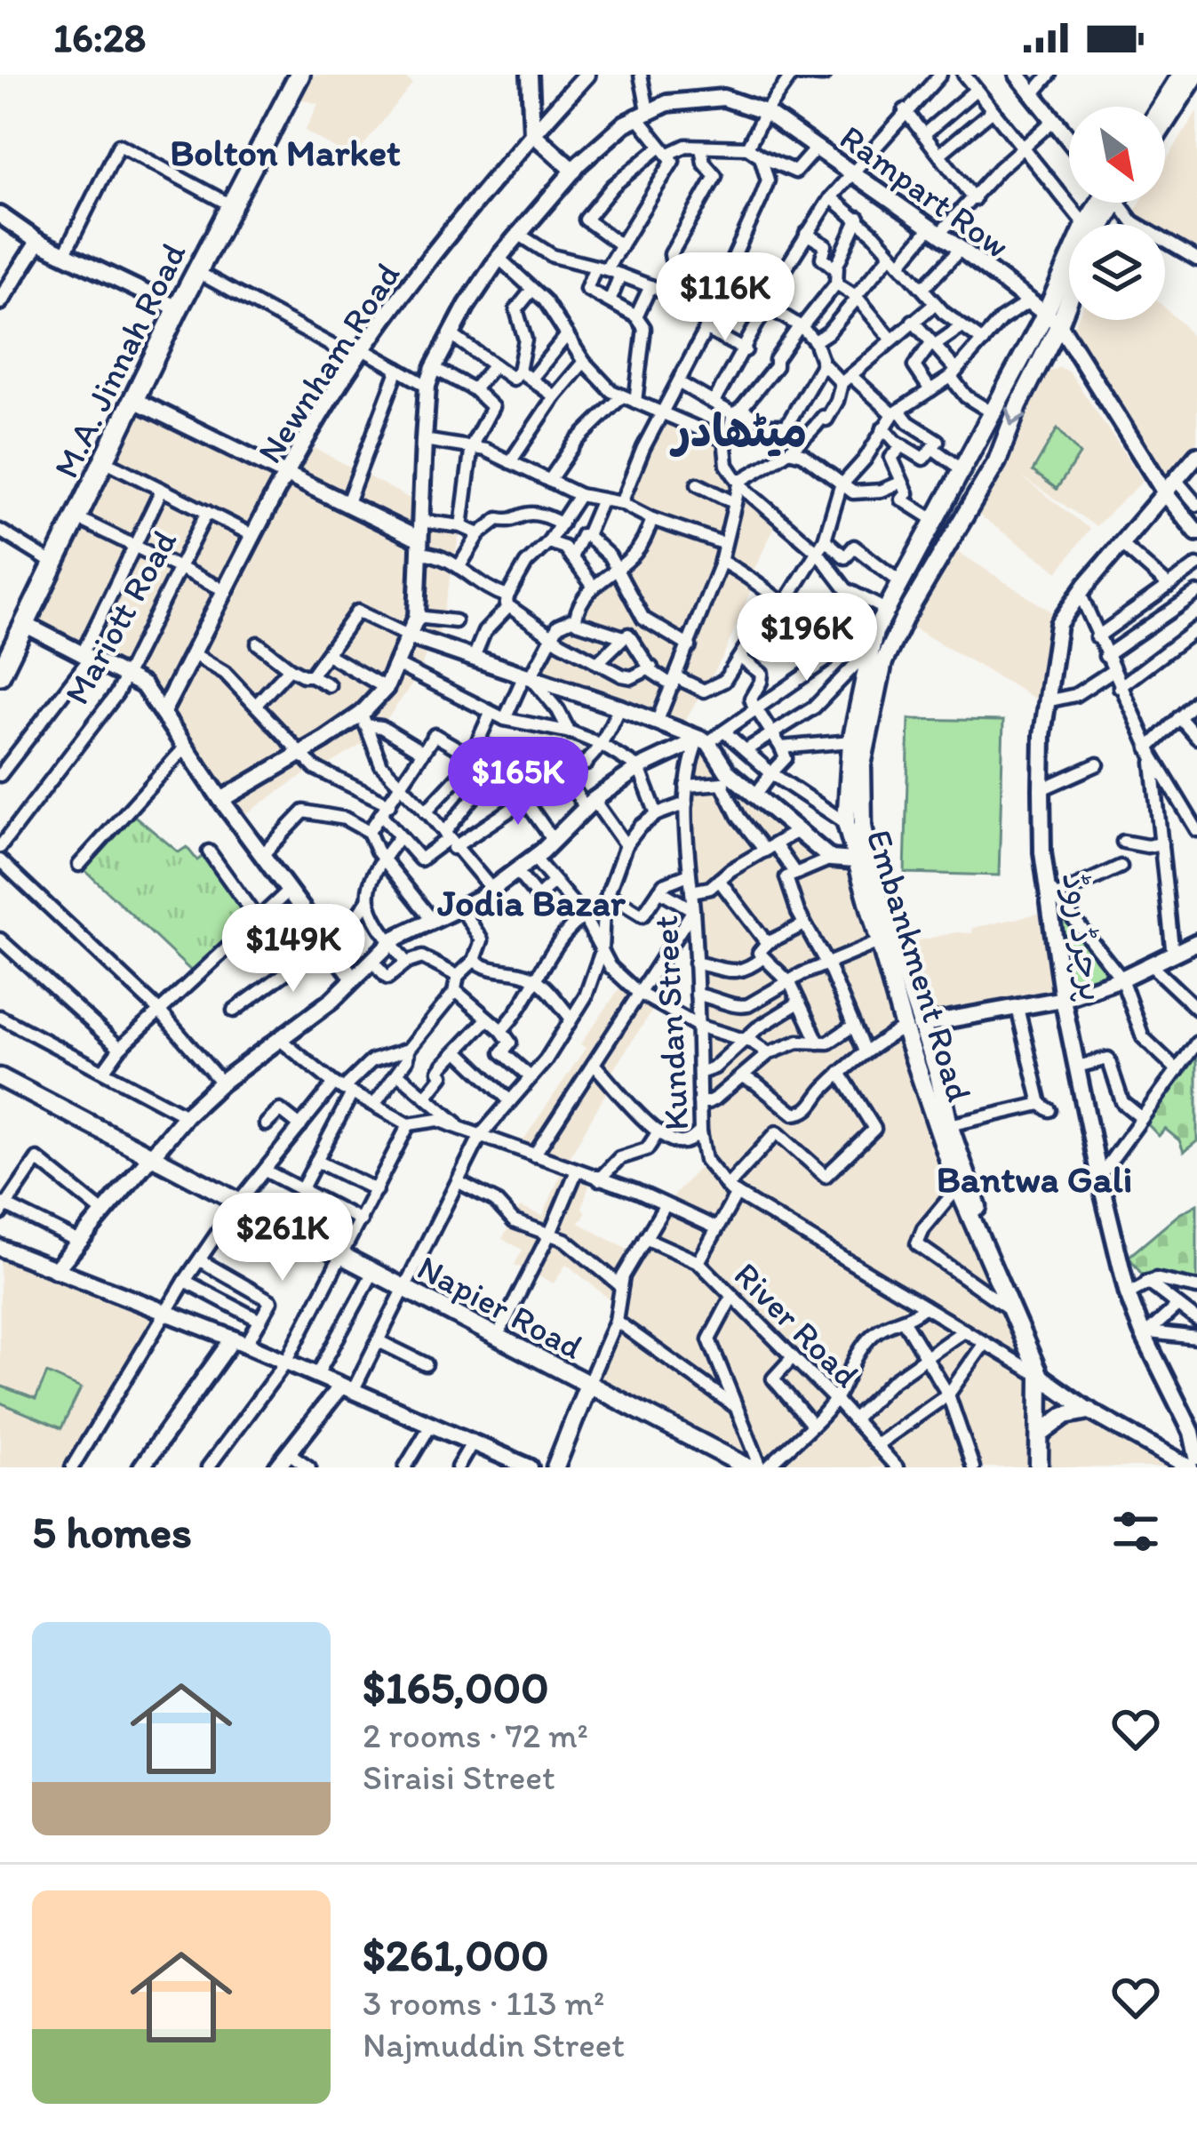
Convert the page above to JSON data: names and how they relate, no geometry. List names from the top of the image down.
{
  "streets": {
    "highway": ["M.A. Jinnah Road"],
    "main road": ["Embankment Road", "Napier Road"],
    "street": [
      "Rampart Row",
      "Newnham Road",
      "Mariott Road",
      "پرچرڈ روڈ",
      "Kundan Street",
      "River Road"
    ]
  },
  "crossings": [
    ["Rampart Row", "Embankment Road"]
  ],
  "districts": [
    "Bolton Market",
    "میٹھادر",
    "Jodia Bazar",
    "Bantwa Gali"
  ],
  "north": "bottom right",
  "page": {
    "status": "16:28",
    "price": [
      "$116K",
      "$196K",
      "$165K",
      "$149K",
      "$261K"
    ],
    "heading": "5 homes",
    "list": [
      {
        "name": "$165,000",
        "note": "2 rooms · 72 m² · Siraisi Street"
      },
      {
        "name": "$261,000",
        "note": "3 rooms · 113 m² · Najmuddin Street"
      }
    ]
  }
}
